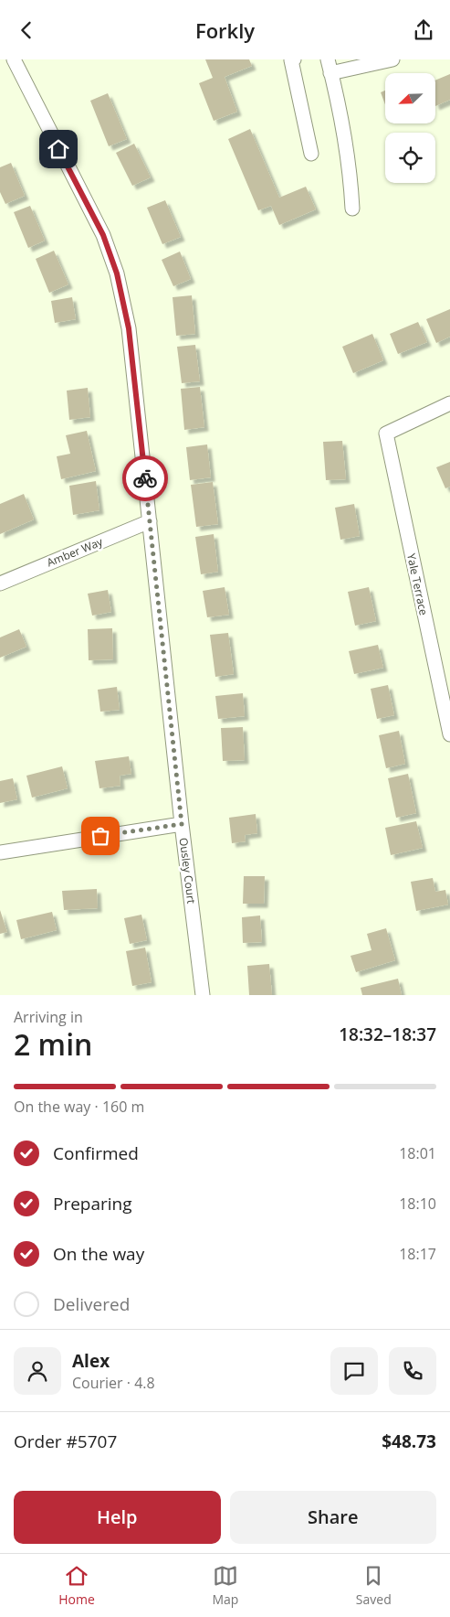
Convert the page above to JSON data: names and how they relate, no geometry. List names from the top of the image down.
{
  "streets": {
    "street": ["Amber Way", "Yale Terrace", "Ousley Court"]
  },
  "crossings": [
    ["Amber Way", "Ousley Court"]
  ],
  "north": "bottom left",
  "page": {
    "header": "Forkly",
    "heading": ["2 min", "Arriving in", "18:32–18:37"],
    "panel": [
      "Alex",
      "Courier · 4.8",
      "Order #5707",
      "$48.73"
    ],
    "bar": "On the way · 160 m",
    "list": [
      ["Confirmed", "18:01"],
      ["Preparing", "18:10"],
      ["On the way", "18:17"],
      "Delivered"
    ],
    "buttons": ["Help", "Share"],
    "tabs": ["Home", "Map", "Saved"]
  }
}
